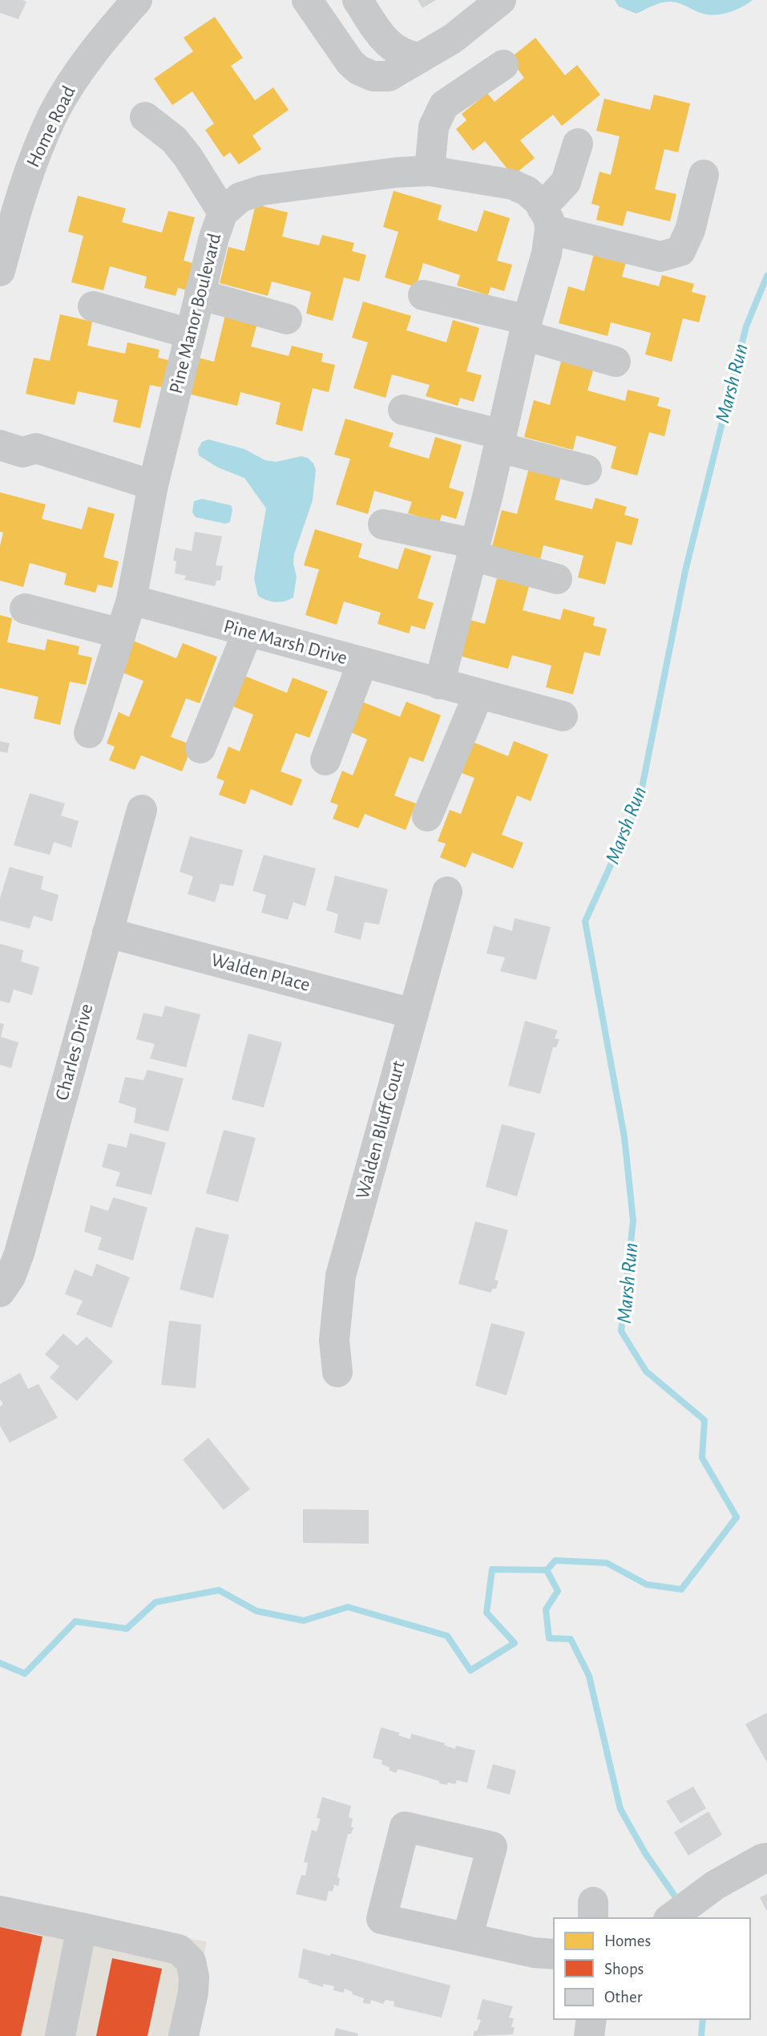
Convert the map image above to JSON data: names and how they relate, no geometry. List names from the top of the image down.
{
  "streets": {
    "street": [
      "Home Road",
      "Pine Manor Boulevard",
      "Pine Marsh Drive",
      "Walden Place",
      "Charles Drive",
      "Walden Bluff Court"
    ]
  },
  "crossings": [
    ["Walden Place", "Charles Drive"],
    ["Walden Place", "Walden Bluff Court"]
  ],
  "water": ["Marsh Run"],
  "legend": ["Homes", "Shops", "Other"]
}
